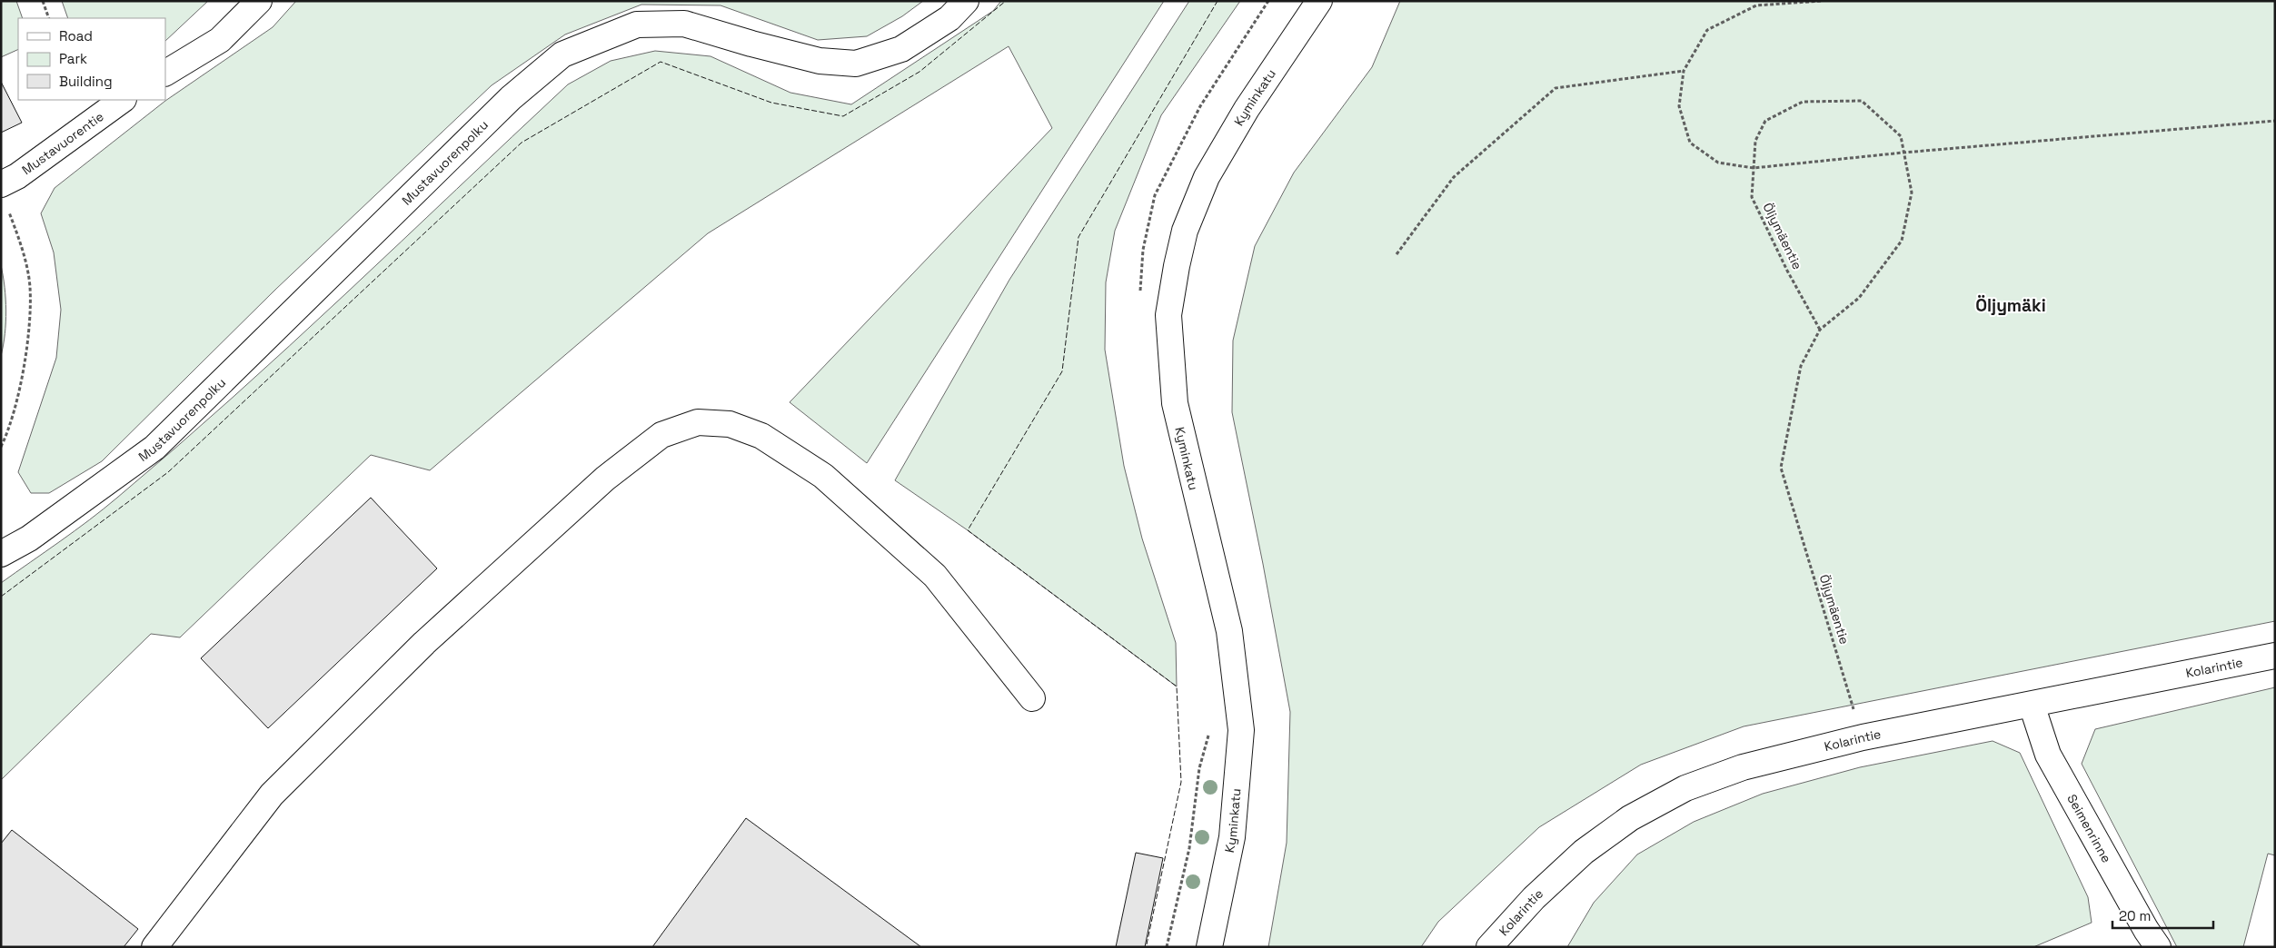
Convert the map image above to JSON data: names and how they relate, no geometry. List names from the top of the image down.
{
  "streets": {
    "street": [
      "Kyminkatu",
      "Mustavuorentie",
      "Mustavuorenpolku",
      "Kolarintie",
      "Seimenrinne"
    ],
    "path": ["Öljymäentie"]
  },
  "crossings": [
    ["Öljymäentie", "Kolarintie"],
    ["Kolarintie", "Seimenrinne"]
  ],
  "districts": ["Öljymäki"],
  "legend": ["Road", "Park", "Building"],
  "scale_bar": "20 m"
}
